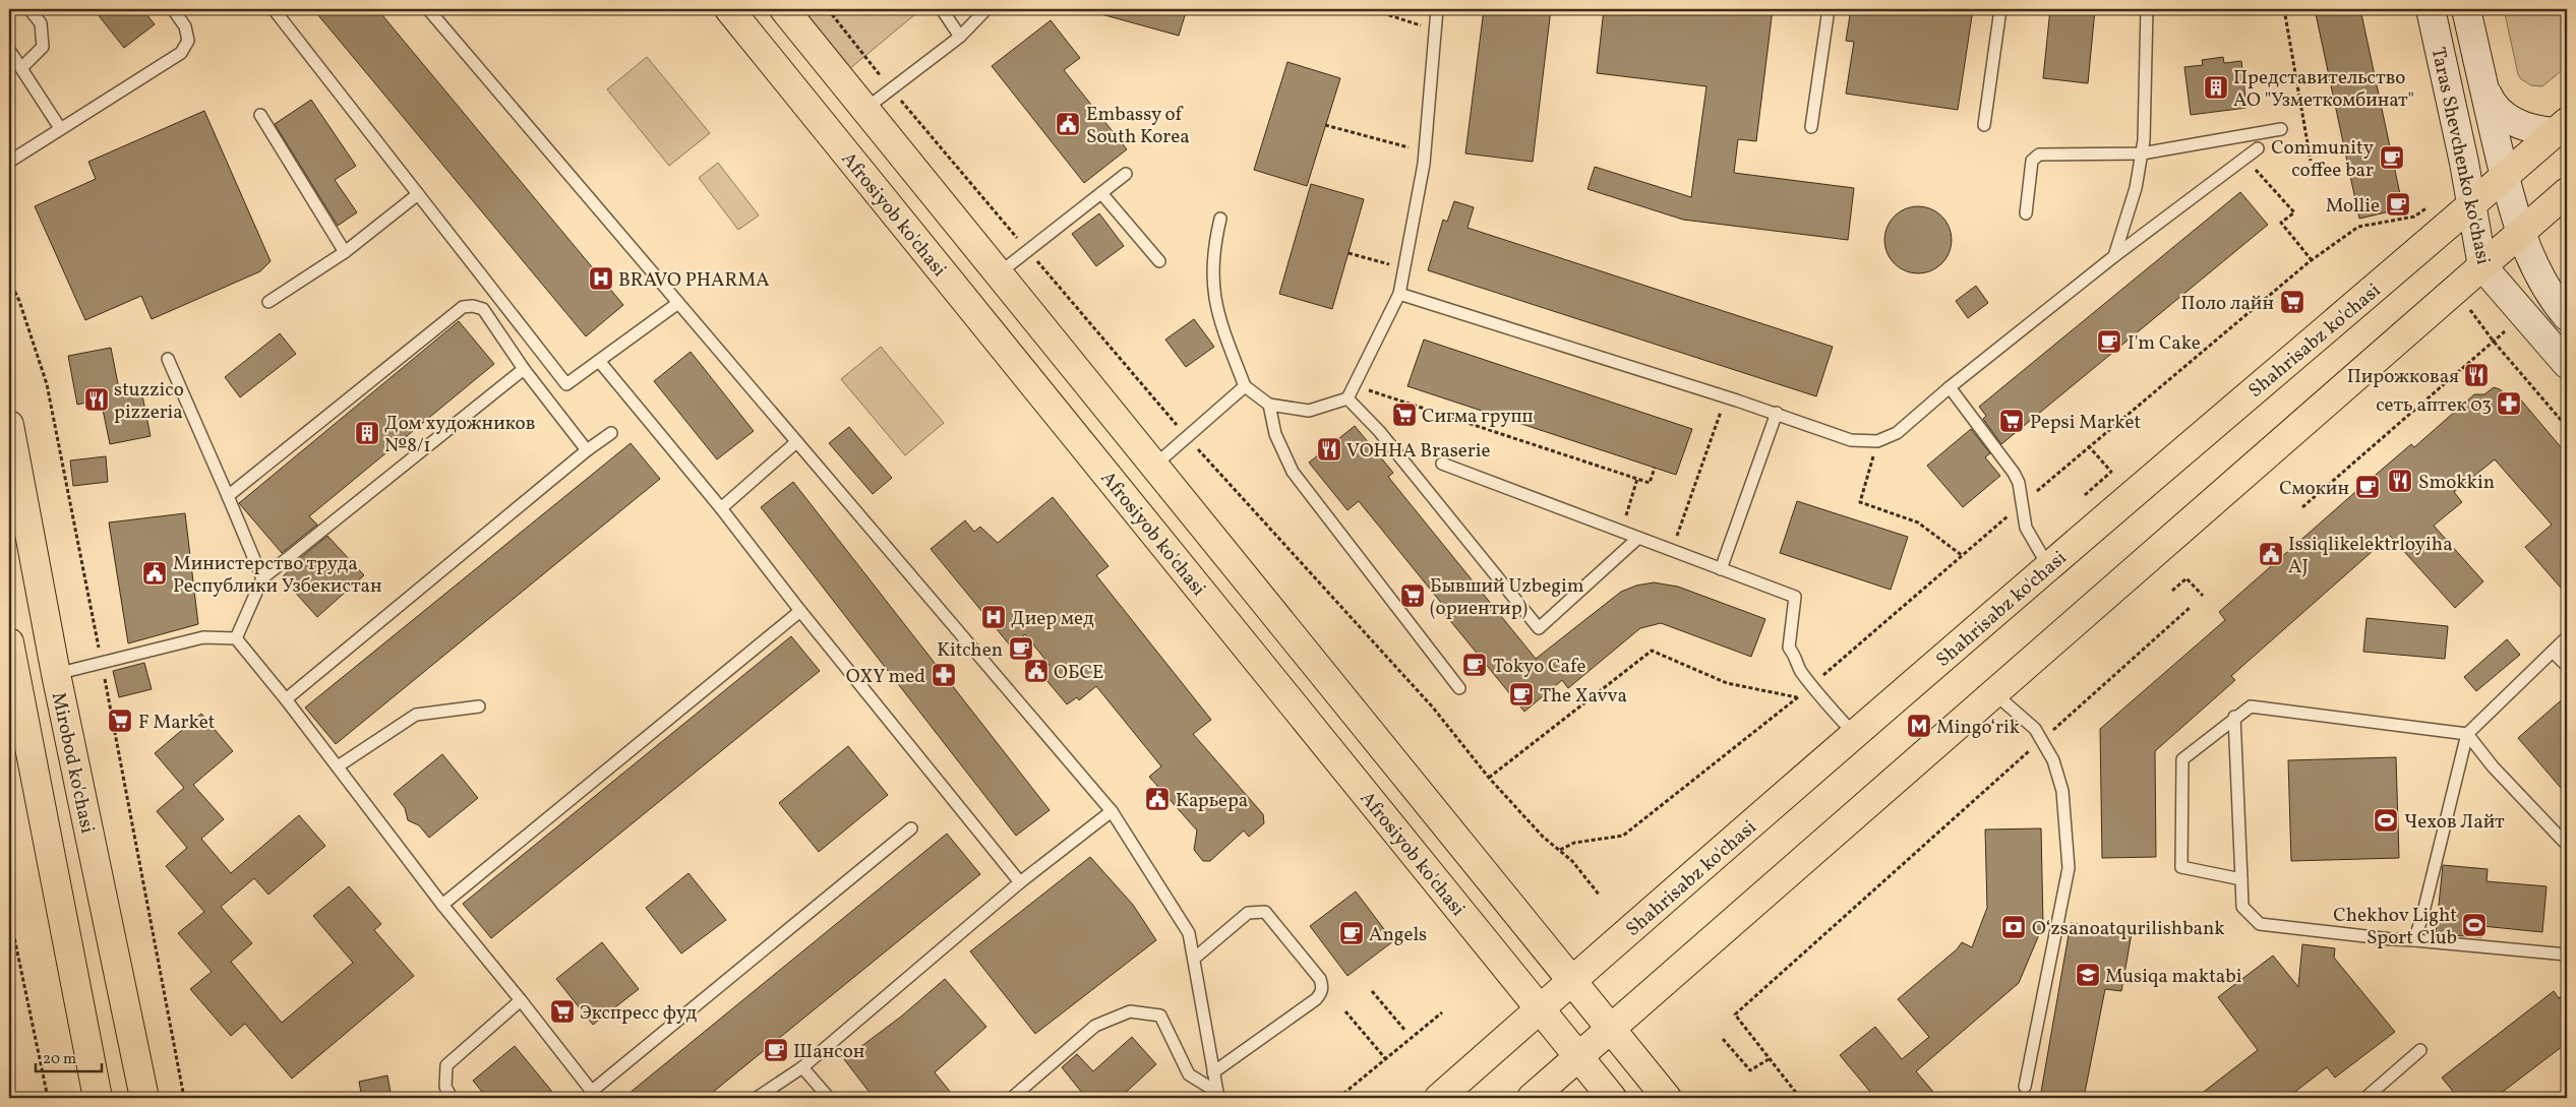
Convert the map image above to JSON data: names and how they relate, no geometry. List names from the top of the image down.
{
  "streets": {
    "main road": [
      "Taras Shevchenko ko'chasi",
      "Afrosiyob ko'chasi",
      "Shahrisabz ko'chasi",
      "Mirobod ko'chasi"
    ]
  },
  "crossings": [
    ["Taras Shevchenko ko'chasi", "Shahrisabz ko'chasi"],
    ["Afrosiyob ko'chasi", "Shahrisabz ko'chasi"]
  ],
  "places": {
    "building": ["Представительство АО \"Узметкомбинат\"", "Дом художников №8/1"],
    "public building": [
      "Embassy of South Korea",
      "Issiqlikelektrloyiha AJ",
      "Министерство труда Республики Узбекистан",
      "ОБСЕ",
      "Карьера"
    ],
    "cafe": [
      "Community coffee bar",
      "Mollie",
      "I'm Cake",
      "Смокин",
      "Kitchen",
      "Tokyo Cafe",
      "The Xavva",
      "Angels",
      "Шансон"
    ],
    "hospital": ["BRAVO PHARMA", "Диер мед"],
    "supermarket": [
      "Поло лайн",
      "Сигма групп",
      "Pepsi Market",
      "Бывший Uzbegim (ориентир)",
      "F Market",
      "Экспресс фуд"
    ],
    "restaurant": [
      "Пирожковая",
      "stuzzico pizzeria",
      "VOHHA Braserie",
      "Smokkin"
    ],
    "pharmacy": ["сеть аптек 03", "OXY med"],
    "metro station": ["Mingoʻrik"],
    "sports": ["Чехов Лайт", "Chekhov Light Sport Club"],
    "bank": ["Oʻzsanoatqurilishbank"],
    "school or university": ["Musiqa maktabi"]
  },
  "scale_bar": "20 m"
}
